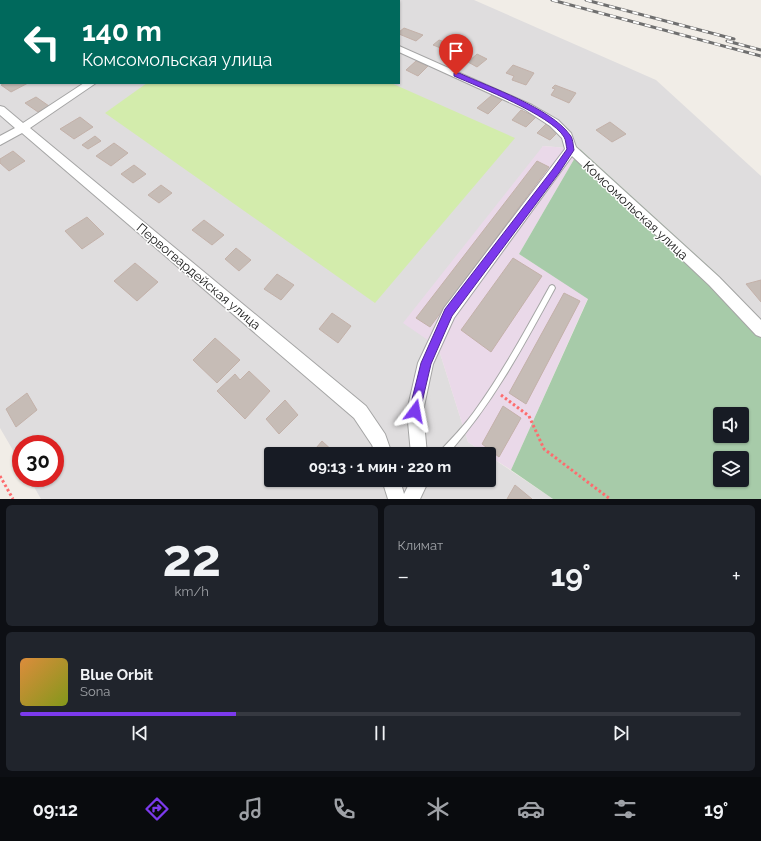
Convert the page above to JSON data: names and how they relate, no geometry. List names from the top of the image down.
{
  "streets": {
    "street": ["Комсомольская улица", "Первогвардейская улица"]
  },
  "page": {
    "turn": ["140 m", "Комсомольская улица"],
    "limit": "30",
    "trip": "09:13 · 1 мин · 220 m",
    "tile": [
      ["22", "km/h"],
      "Климат"
    ],
    "heat": ["−", "19°", "+"],
    "song": ["Blue Orbit", "Sona"],
    "tabs": ["09:12", "19°"]
  }
}
